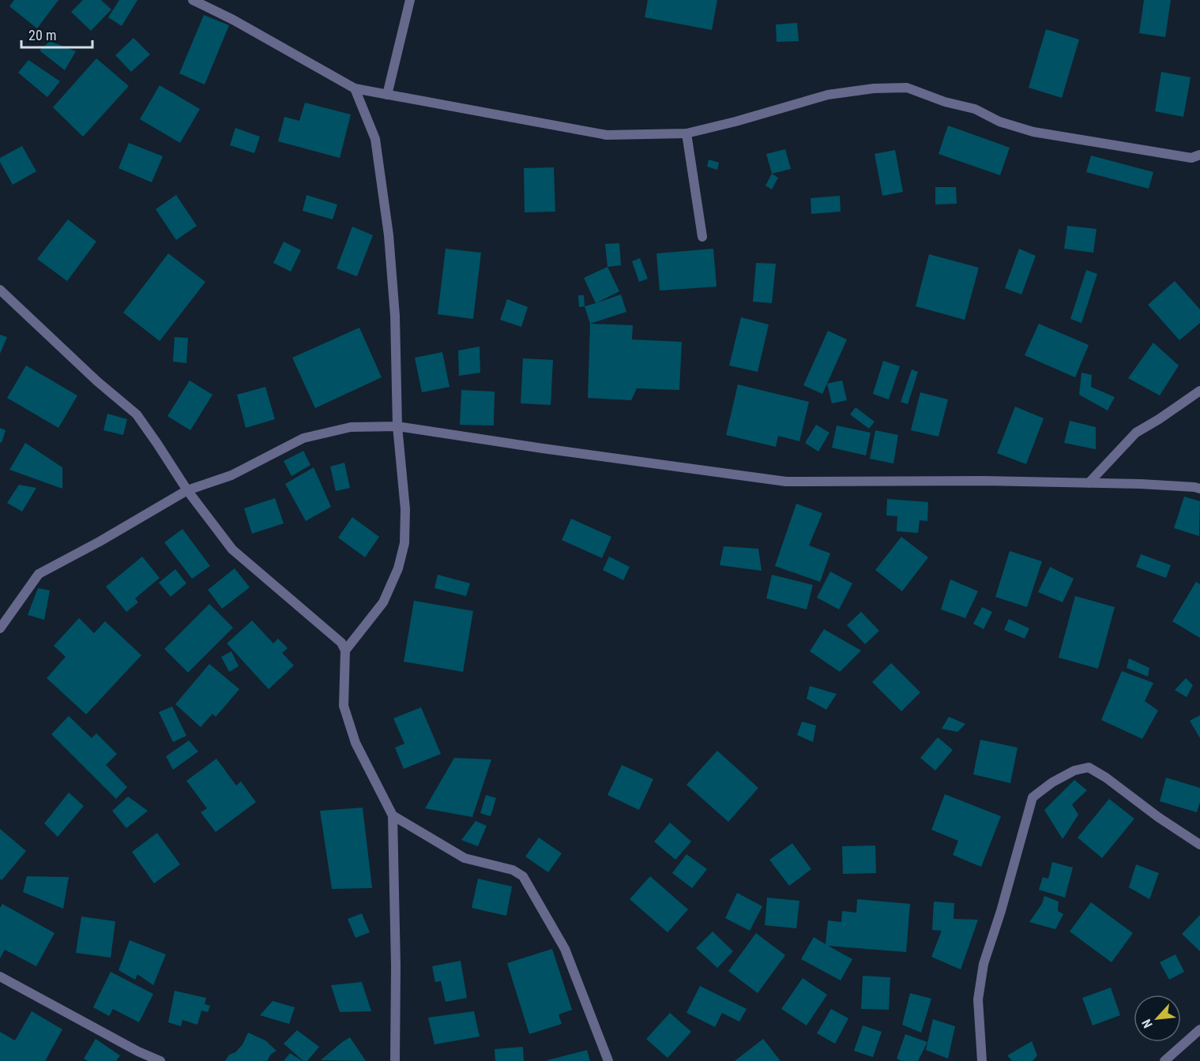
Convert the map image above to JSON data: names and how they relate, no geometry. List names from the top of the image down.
{
  "scale_bar": "20 m",
  "north": "bottom left"
}
